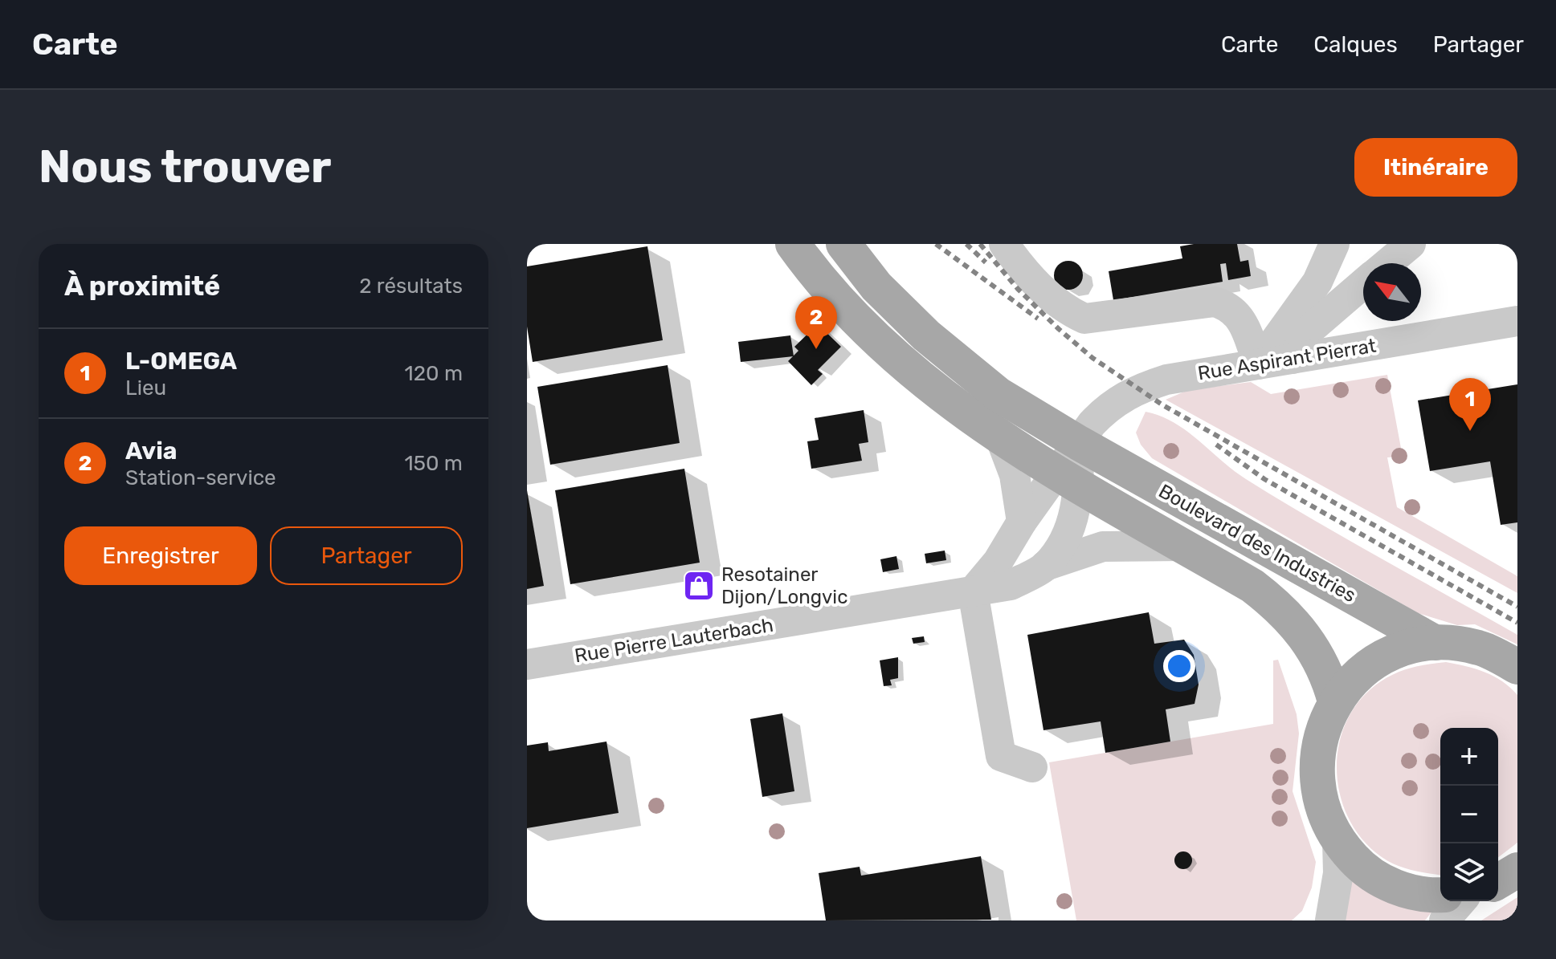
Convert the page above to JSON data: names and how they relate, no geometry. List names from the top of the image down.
{
  "streets": {
    "main road": ["Boulevard des Industries"],
    "street": ["Rue Aspirant Pierrat", "Rue Pierre Lauterbach"]
  },
  "crossings": [
    ["Rue Aspirant Pierrat", "Boulevard des Industries"],
    ["Boulevard des Industries", "Rue Pierre Lauterbach"]
  ],
  "places": {
    "shop": ["Resotainer Dijon/Longvic"]
  },
  "north": "top left",
  "page": {
    "header": "Carte",
    "nav": ["Carte", "Calques", "Partager"],
    "buttons": [
      "Itinéraire",
      ["Enregistrer", "Partager"]
    ],
    "title": "Nous trouver",
    "heading": ["À proximité", "2 résultats"],
    "pins": ["2", "1"],
    "list": [
      {
        "mark": "1",
        "name": "L-OMEGA",
        "note": "Lieu",
        "value": "120 m"
      },
      {
        "mark": "2",
        "name": "Avia",
        "note": "Station-service",
        "value": "150 m"
      }
    ],
    "map_buttons": ["+", "−"]
  }
}
